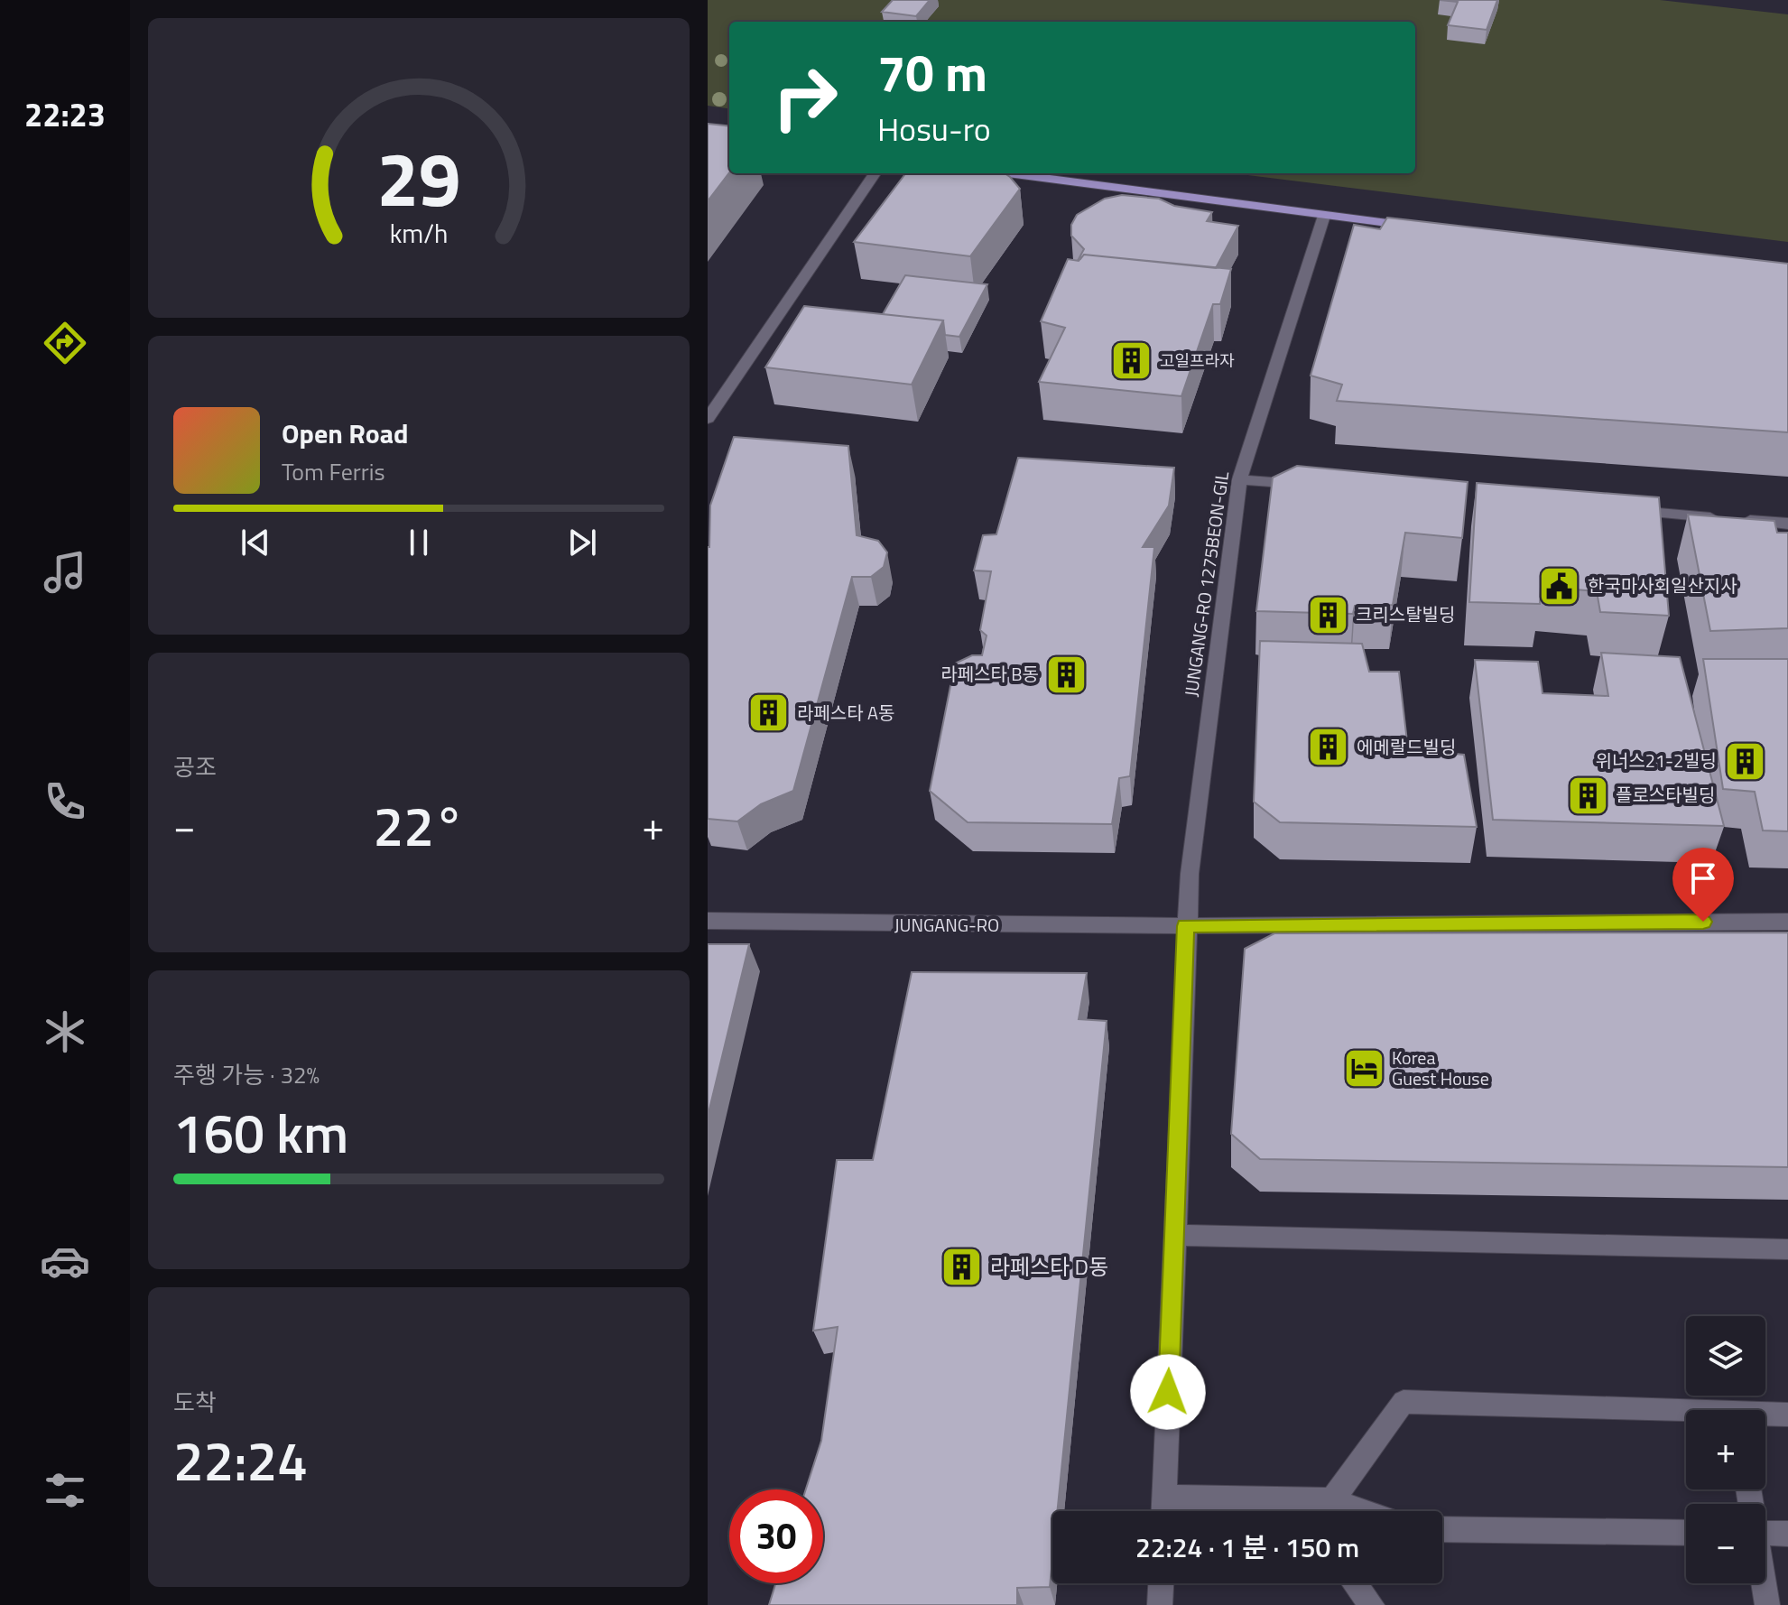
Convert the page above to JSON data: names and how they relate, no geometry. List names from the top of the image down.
{
  "streets": {
    "street": ["JUNGANG-RO 1275BEON-GIL", "JUNGANG-RO"]
  },
  "crossings": [
    ["JUNGANG-RO 1275BEON-GIL", "JUNGANG-RO"]
  ],
  "places": {
    "building": [
      "고일프라자",
      "크리스탈빌딩",
      "라페스타 B동",
      "라페스타 A동",
      "에메랄드빌딩",
      "위너스21-2빌딩",
      "플로스타빌딩",
      "라페스타 D동"
    ],
    "public building": ["한국마사회일산지사"],
    "hotel": ["Korea Guest House"]
  },
  "page": {
    "tabs": "22:23",
    "turn": ["70 m", "Hosu-ro"],
    "song": ["Open Road", "Tom Ferris"],
    "tile": [
      "공조",
      ["주행 가능 · 32%", "160 km"],
      ["도착", "22:24"]
    ],
    "heat": ["−", "22°", "+"],
    "map_buttons": ["+", "−"],
    "limit": "30",
    "trip": "22:24 · 1 분 · 150 m",
    "gauge": ["29", "km/h"]
  }
}
